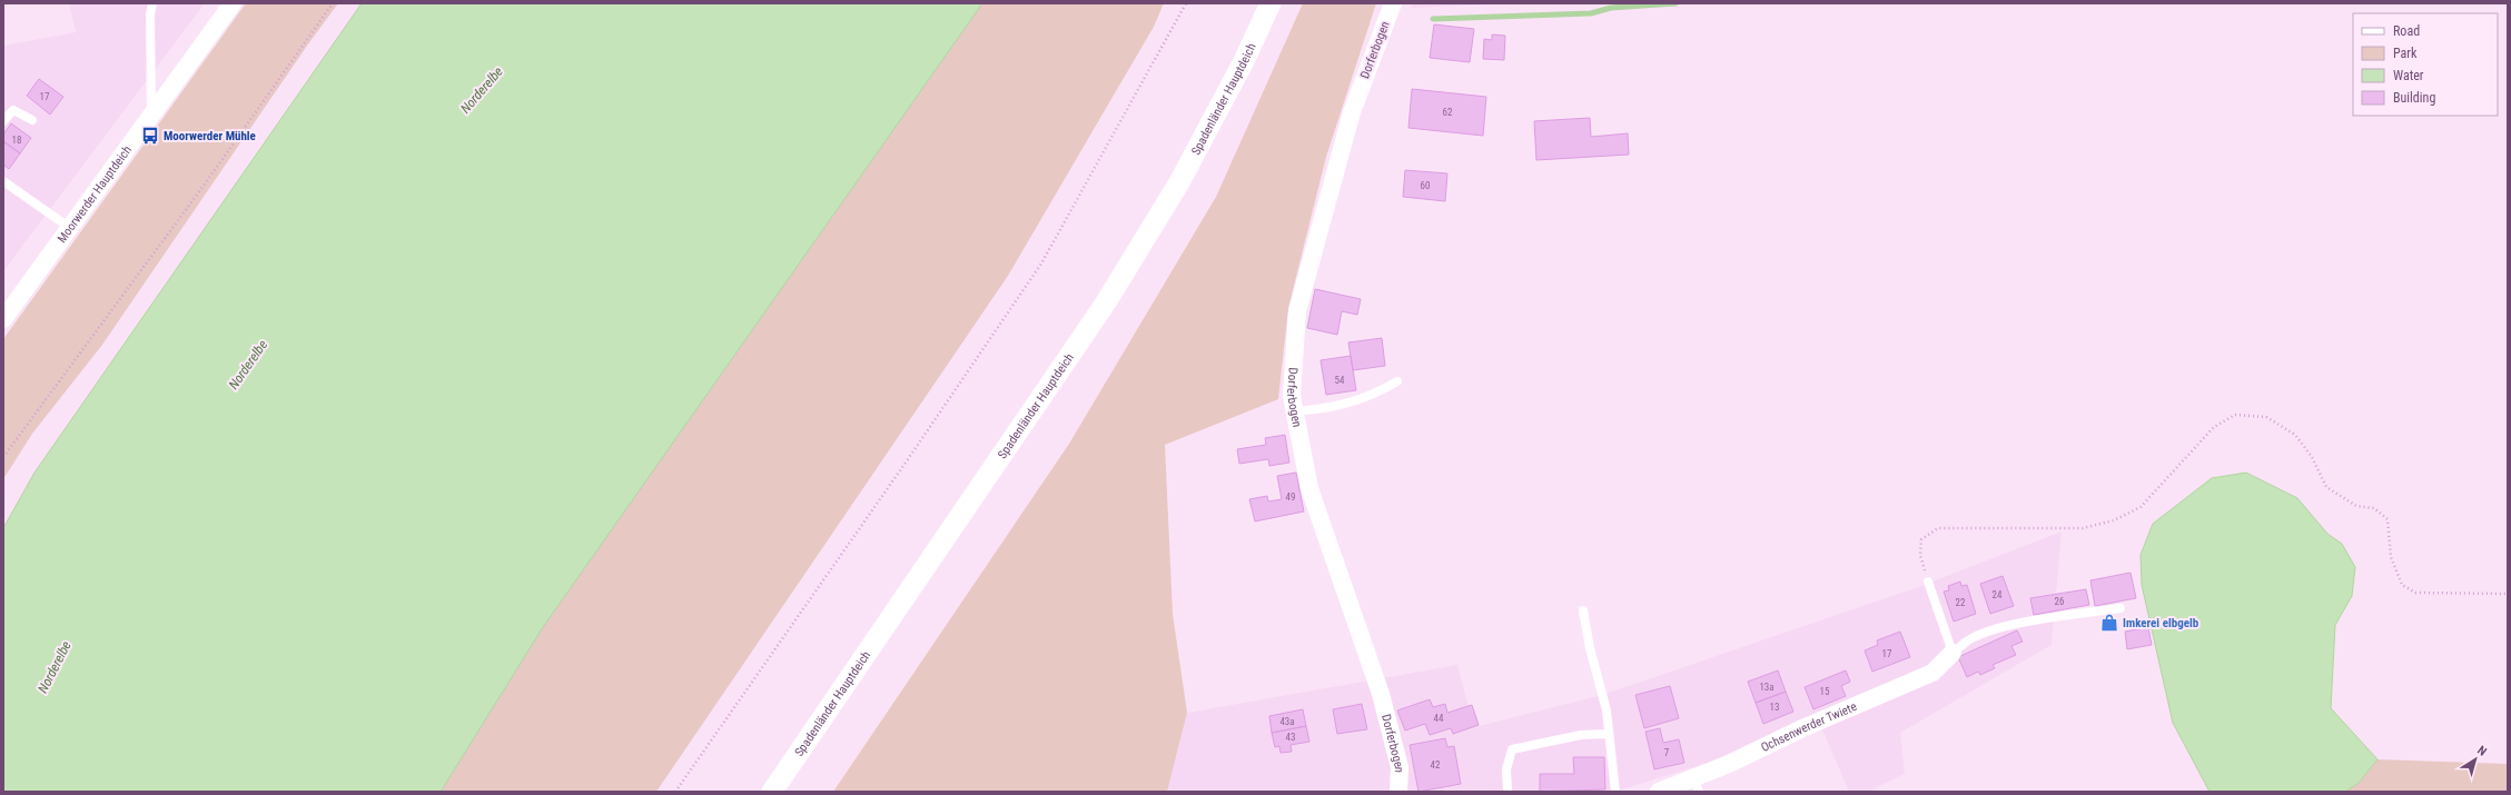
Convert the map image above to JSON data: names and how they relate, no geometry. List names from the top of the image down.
{
  "streets": {
    "street": [
      "Dorferbogen",
      "Spadenländer Hauptdeich",
      "Moorwerder Hauptdeich",
      "Ochsenwerder Twiete"
    ]
  },
  "water": ["Norderelbe"],
  "places": {
    "bus stop": ["Moorwerder Mühle"],
    "shop": ["Imkerei elbgelb"]
  },
  "house_numbers": [
    "17",
    "62",
    "18",
    "60",
    "54",
    "49",
    "24",
    "26",
    "22",
    "17",
    "13a",
    "15",
    "13",
    "44",
    "43a",
    "43",
    "7",
    "42"
  ],
  "legend": [
    "Road",
    "Park",
    "Water",
    "Building"
  ],
  "north": "top right"
}
